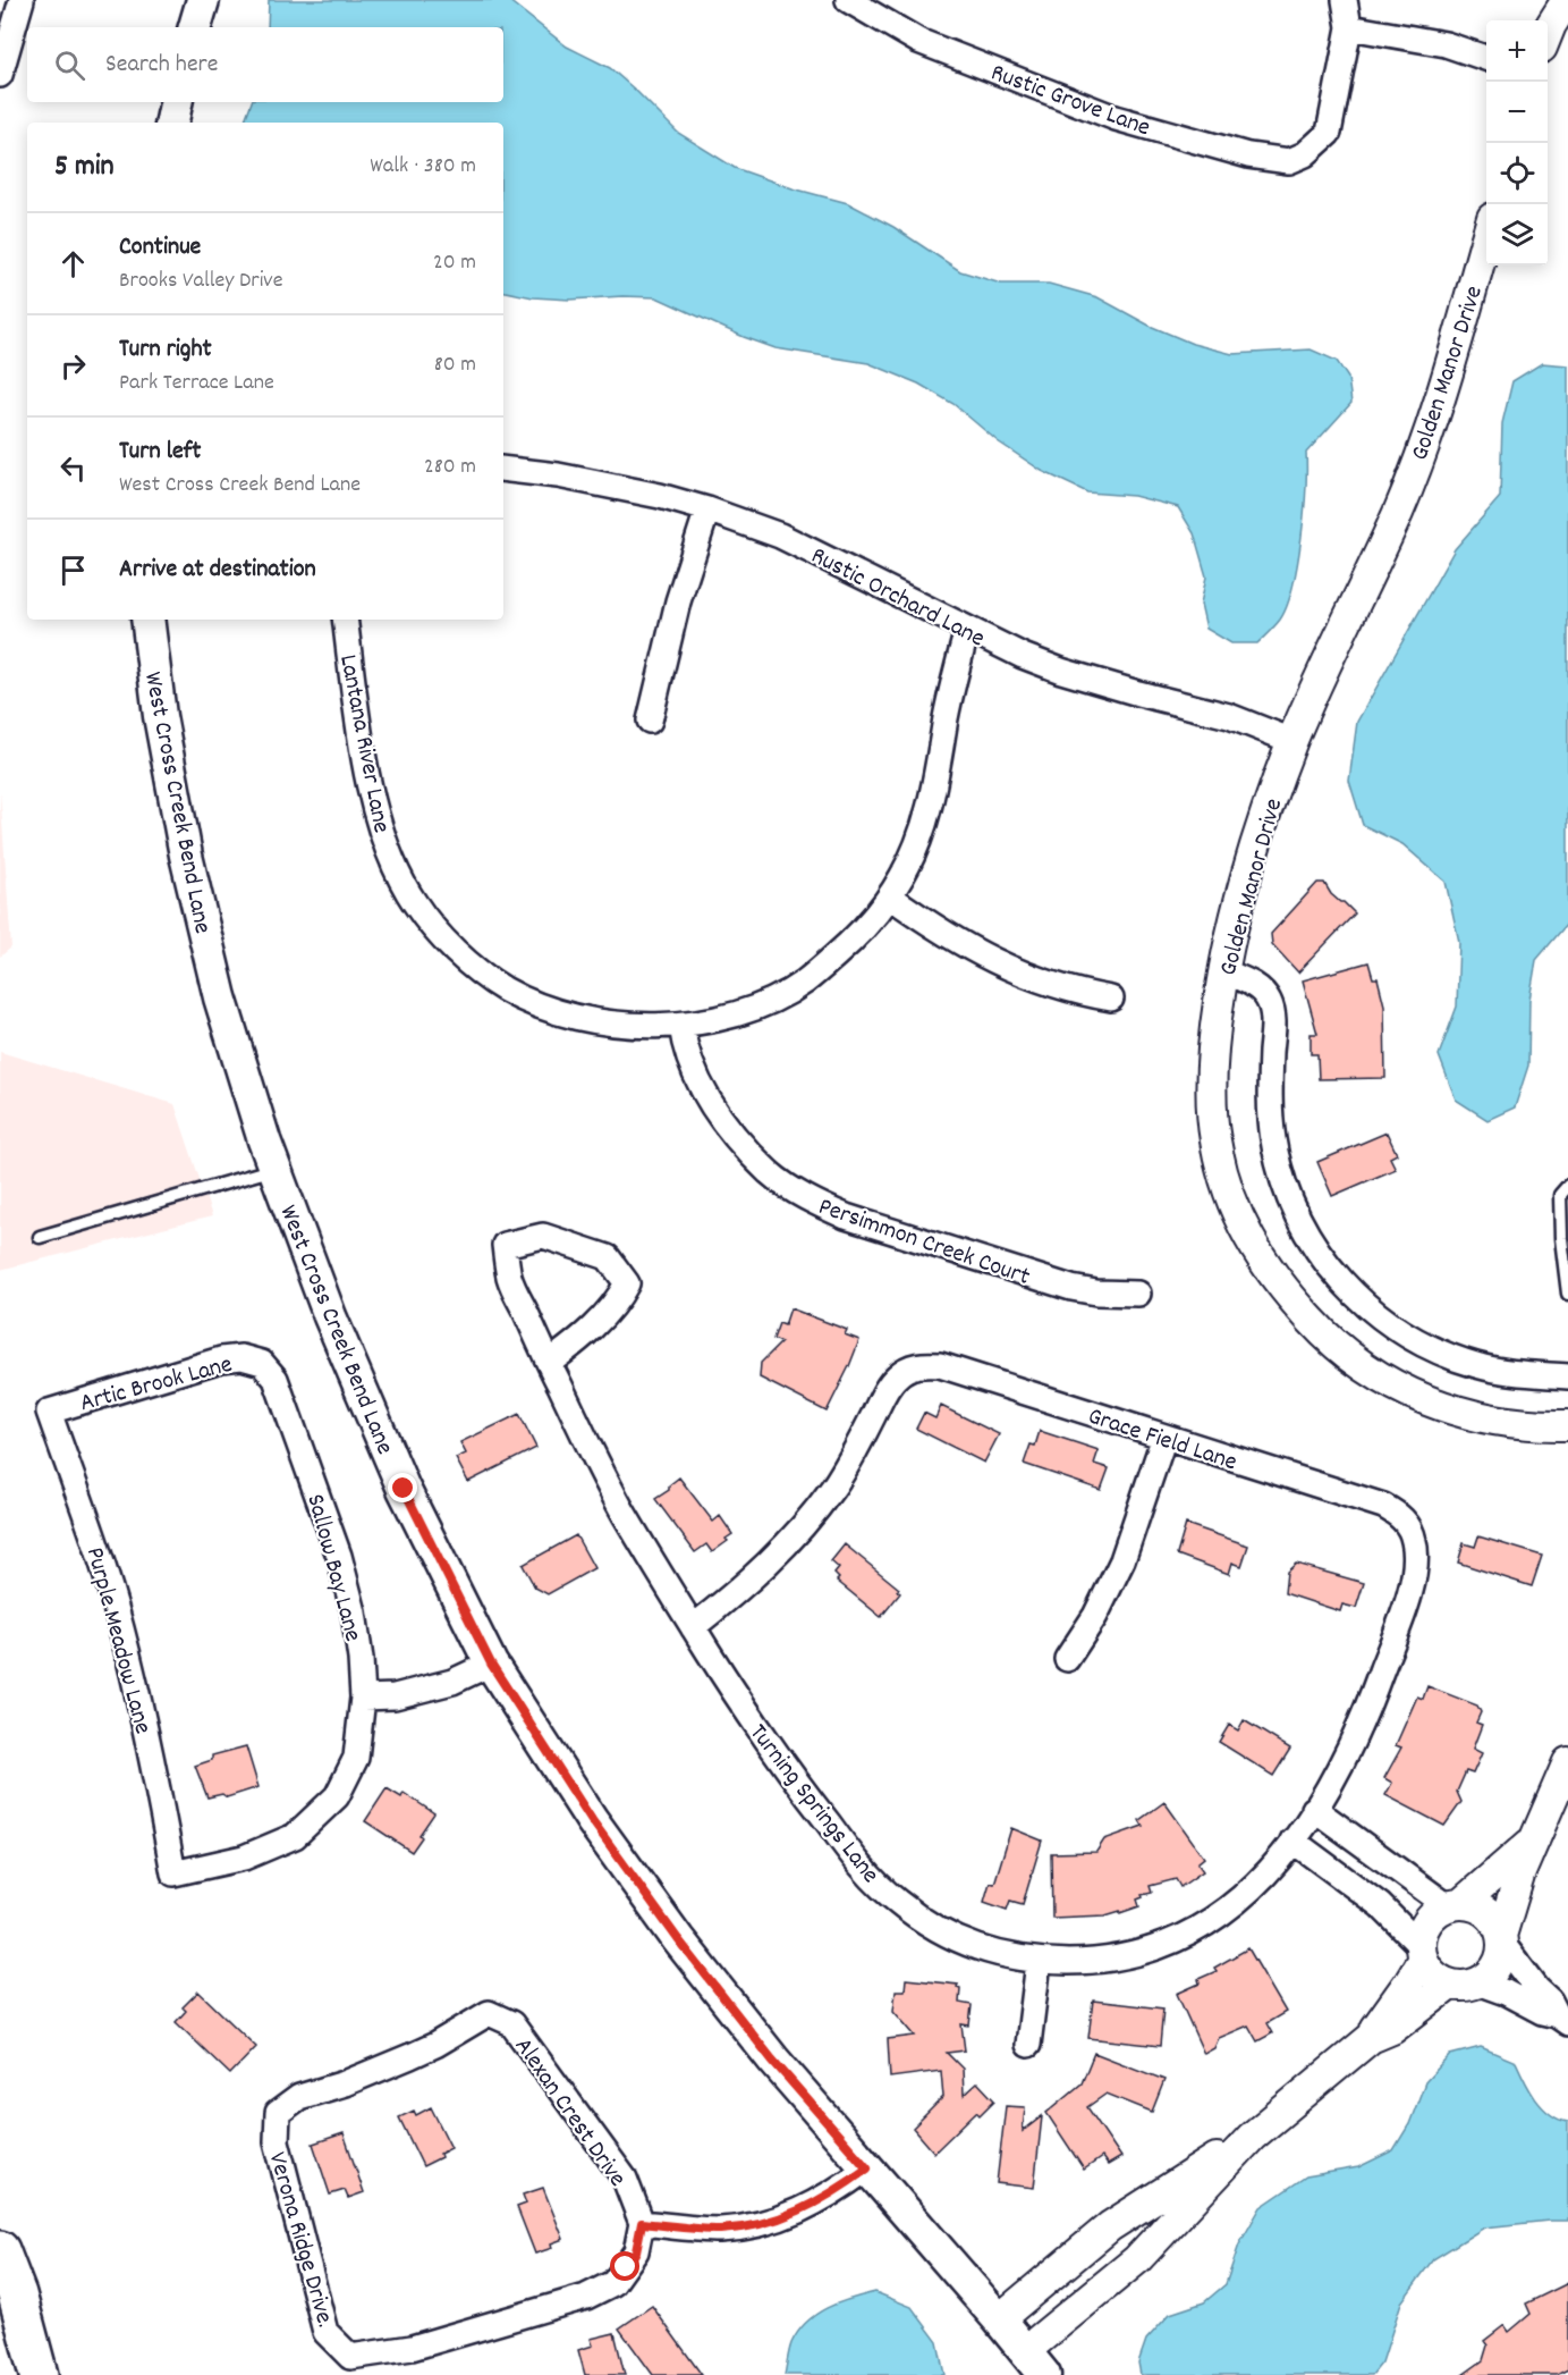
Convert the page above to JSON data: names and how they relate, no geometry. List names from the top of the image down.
{
  "streets": {
    "main road": ["West Cross Creek Bend Lane"],
    "street": [
      "Rustic Grove Lane",
      "Golden Manor Drive",
      "Rustic Orchard Lane",
      "Lantana River Lane",
      "Persimmon Creek Court",
      "Artic Brook Lane",
      "Grace Field Lane",
      "Sallow Bay Lane",
      "Purple Meadow Lane",
      "Turning Springs Lane",
      "Alexan Crest Drive",
      "Verona Ridge Drive."
    ]
  },
  "crossings": [
    ["Golden Manor Drive", "Rustic Orchard Lane"],
    ["Rustic Orchard Lane", "Lantana River Lane"],
    ["Lantana River Lane", "Persimmon Creek Court"],
    ["Artic Brook Lane", "Sallow Bay Lane"],
    ["Artic Brook Lane", "Purple Meadow Lane"],
    ["Grace Field Lane", "Turning Springs Lane"],
    ["Sallow Bay Lane", "Purple Meadow Lane"],
    ["Alexan Crest Drive", "Verona Ridge Drive."]
  ],
  "page": {
    "map_buttons": ["+", "−"],
    "search": "Search here",
    "heading": ["5 min", "Walk · 380 m"],
    "list": [
      ["Continue", "Brooks Valley Drive", "20 m"],
      ["Turn right", "Park Terrace Lane", "80 m"],
      ["Turn left", "West Cross Creek Bend Lane", "280 m"],
      "Arrive at destination"
    ]
  }
}
